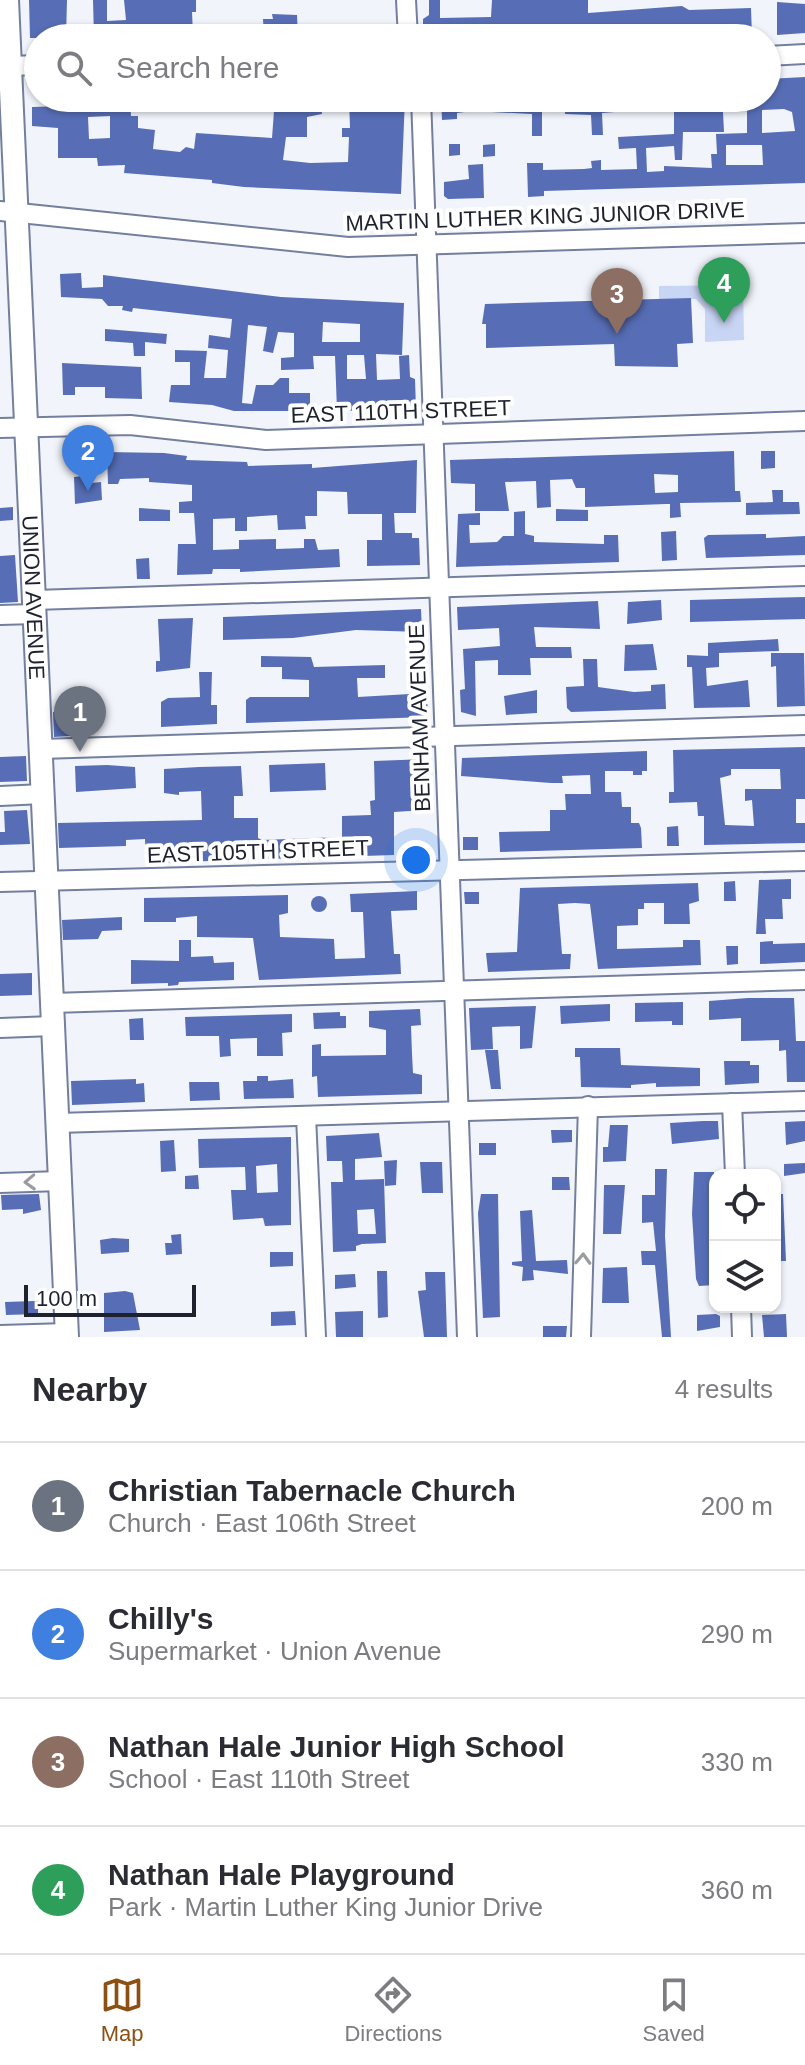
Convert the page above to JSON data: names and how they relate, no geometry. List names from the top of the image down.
{
  "streets": {
    "main road": ["UNION AVENUE"],
    "street": [
      "MARTIN LUTHER KING JUNIOR DRIVE",
      "EAST 110TH STREET",
      "BENHAM AVENUE",
      "EAST 105TH STREET"
    ]
  },
  "crossings": [
    ["MARTIN LUTHER KING JUNIOR DRIVE", "UNION AVENUE"],
    ["MARTIN LUTHER KING JUNIOR DRIVE", "BENHAM AVENUE"],
    ["EAST 110TH STREET", "UNION AVENUE"],
    ["EAST 110TH STREET", "BENHAM AVENUE"],
    ["UNION AVENUE", "EAST 105TH STREET"],
    ["BENHAM AVENUE", "EAST 105TH STREET"]
  ],
  "scale_bar": "100 m",
  "page": {
    "search": "Search here",
    "pins": [
      "4",
      "3",
      "2",
      "1"
    ],
    "scale": "100 m",
    "heading": ["Nearby", "4 results"],
    "list": [
      {
        "mark": "1",
        "name": "Christian Tabernacle Church",
        "note": "Church · East 106th Street",
        "value": "200 m"
      },
      {
        "mark": "2",
        "name": "Chilly's",
        "note": "Supermarket · Union Avenue",
        "value": "290 m"
      },
      {
        "mark": "3",
        "name": "Nathan Hale Junior High School",
        "note": "School · East 110th Street",
        "value": "330 m"
      },
      {
        "mark": "4",
        "name": "Nathan Hale Playground",
        "note": "Park · Martin Luther King Junior Drive",
        "value": "360 m"
      }
    ],
    "nav": ["Map", "Directions", "Saved"]
  }
}
